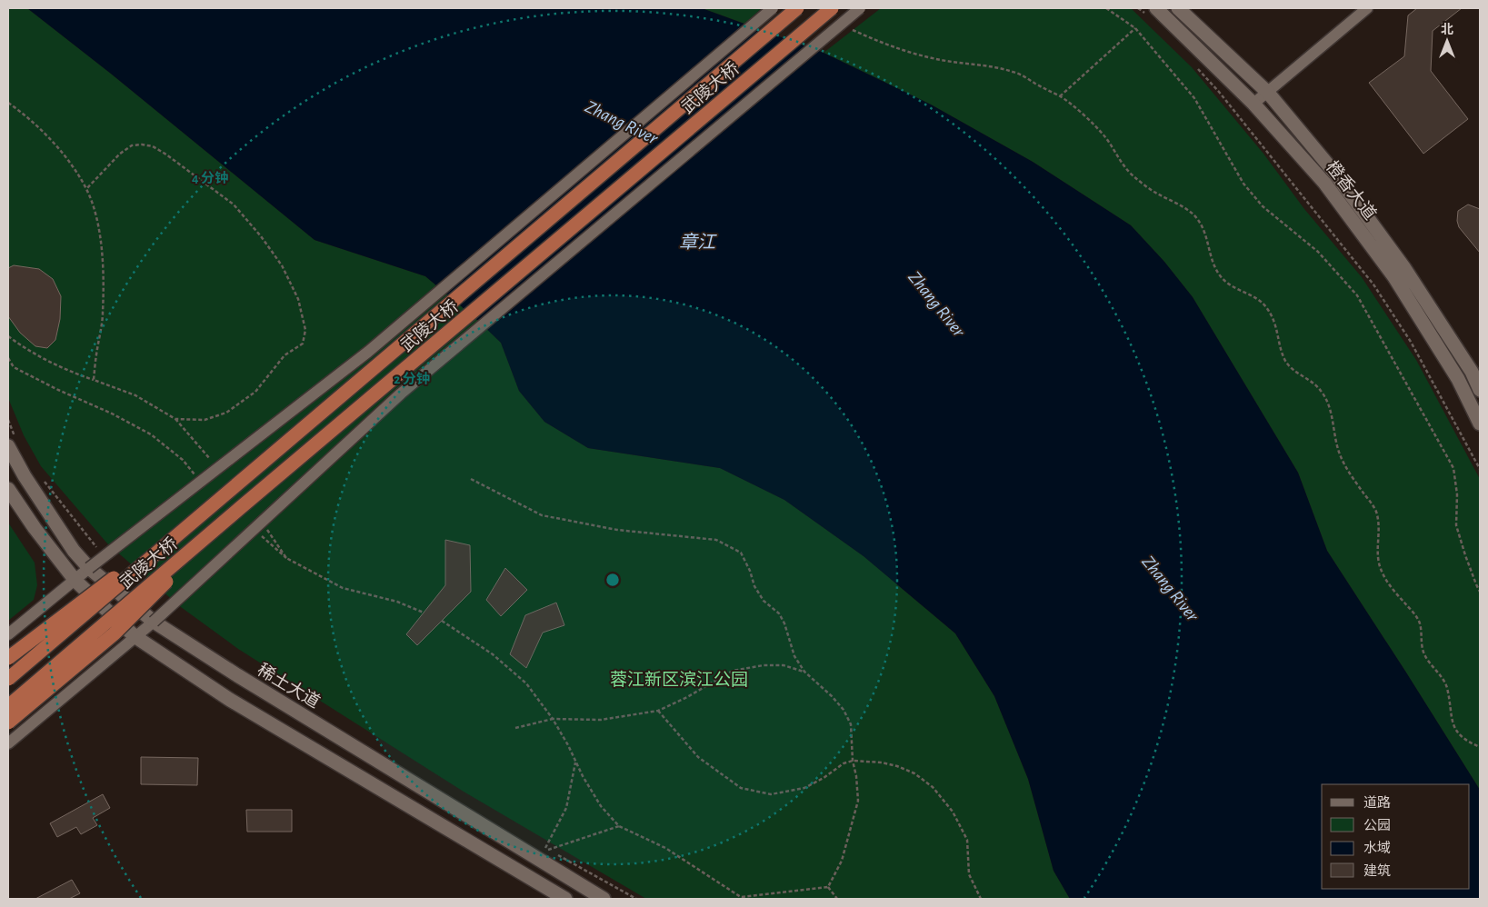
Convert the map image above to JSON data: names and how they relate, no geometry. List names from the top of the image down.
{
  "streets": {
    "main road": ["武陵大桥", "橙香大道", "稀土大道"]
  },
  "water": ["Zhang River", "章江"],
  "parks": ["蓉江新区滨江公园"],
  "legend": [
    "道路",
    "公园",
    "水域",
    "建筑"
  ],
  "north": "top",
  "rings": ["4 分钟", "2 分钟"]
}
